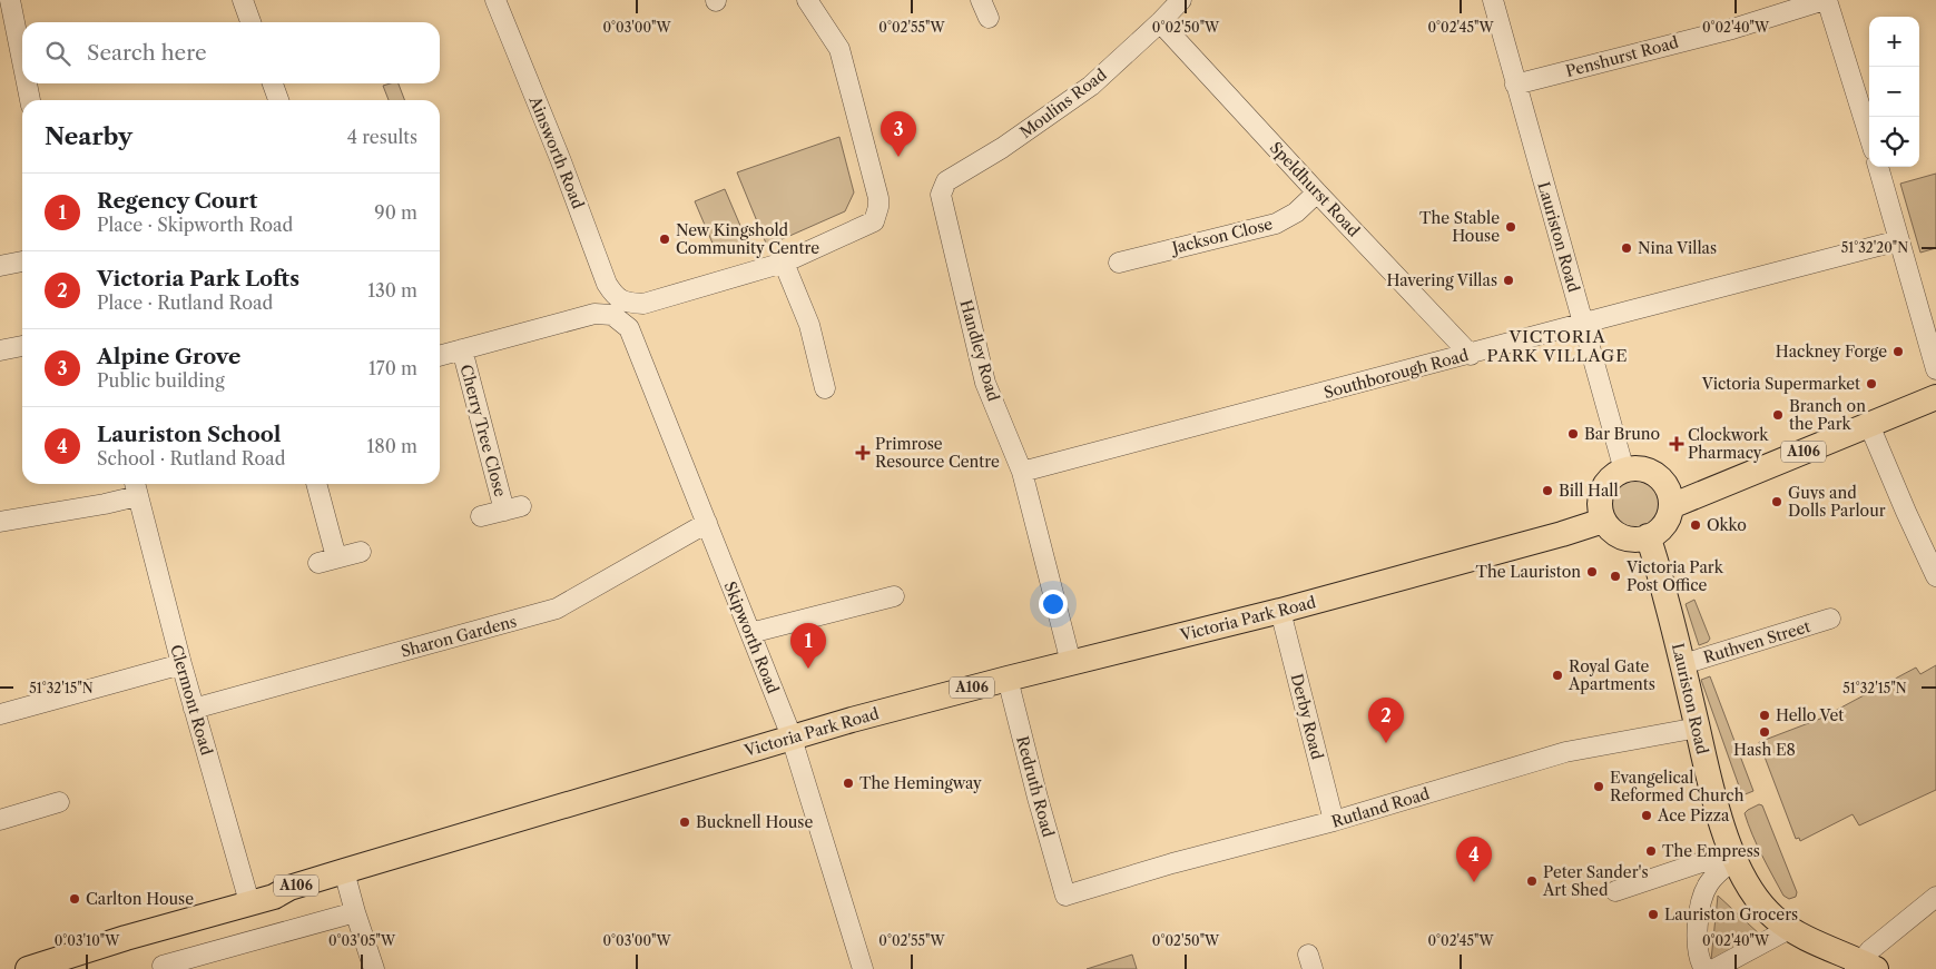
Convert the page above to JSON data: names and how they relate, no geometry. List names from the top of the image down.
{
  "streets": {
    "main road": ["Lauriston Road", "A106", "Victoria Park Road"],
    "street": [
      "Penshurst Road",
      "Moulins Road",
      "Ainsworth Road",
      "Speldhurst Road",
      "Jackson Close",
      "Handley Road",
      "Southborough Road",
      "Cherry Tree Close",
      "Sharon Gardens",
      "Skipworth Road",
      "Ruthven Street",
      "Clermont Road",
      "Derby Road",
      "Redruth Road",
      "Rutland Road"
    ]
  },
  "crossings": [
    ["Penshurst Road", "Lauriston Road"],
    ["Moulins Road", "Speldhurst Road"],
    ["Moulins Road", "Handley Road"],
    ["Ainsworth Road", "Skipworth Road"],
    ["Speldhurst Road", "Jackson Close"],
    ["Speldhurst Road", "Southborough Road"],
    ["Lauriston Road", "Southborough Road"],
    ["Lauriston Road", "A106"],
    ["Lauriston Road", "Victoria Park Road"],
    ["Lauriston Road", "Ruthven Street"],
    ["Lauriston Road", "Rutland Road"],
    ["Handley Road", "Southborough Road"],
    ["Handley Road", "Victoria Park Road"],
    ["A106", "Victoria Park Road"],
    ["Victoria Park Road", "Skipworth Road"],
    ["Victoria Park Road", "Clermont Road"],
    ["Victoria Park Road", "Derby Road"],
    ["Victoria Park Road", "Redruth Road"],
    ["Sharon Gardens", "Skipworth Road"],
    ["Sharon Gardens", "Clermont Road"],
    ["Derby Road", "Rutland Road"],
    ["Redruth Road", "Rutland Road"]
  ],
  "districts": ["VICTORIA PARK VILLAGE"],
  "places": {
    "other": [
      "The Stable House",
      "New Kingshold Community Centre",
      "Nina Villas",
      "Havering Villas",
      "Hackney Forge",
      "Victoria Supermarket",
      "Branch on the Park",
      "Bar Bruno",
      "Bill Hall",
      "Guys and Dolls Parlour",
      "Okko",
      "The Lauriston",
      "Victoria Park Post Office",
      "Royal Gate Apartments",
      "Hello Vet",
      "Hash E8",
      "The Hemingway",
      "Evangelical Reformed Church",
      "Ace Pizza",
      "Bucknell House",
      "The Empress",
      "Peter Sander's Art Shed",
      "Carlton House",
      "Lauriston Grocers"
    ],
    "health": ["Clockwork Pharmacy", "Primrose Resource Centre"]
  },
  "page": {
    "map_buttons": ["+", "−"],
    "search": "Search here",
    "heading": ["Nearby", "4 results"],
    "pins": [
      "3",
      "1",
      "2",
      "4"
    ],
    "list": [
      {
        "mark": "1",
        "name": "Regency Court",
        "note": "Place · Skipworth Road",
        "value": "90 m"
      },
      {
        "mark": "2",
        "name": "Victoria Park Lofts",
        "note": "Place · Rutland Road",
        "value": "130 m"
      },
      {
        "mark": "3",
        "name": "Alpine Grove",
        "note": "Public building",
        "value": "170 m"
      },
      {
        "mark": "4",
        "name": "Lauriston School",
        "note": "School · Rutland Road",
        "value": "180 m"
      }
    ]
  },
  "coordinates": [
    "0°03'00\"W",
    "0°02'55\"W",
    "0°02'50\"W",
    "0°02'45\"W",
    "0°02'40\"W",
    "51°32'20\"N",
    "51°32'15\"N",
    "0°03'10\"W",
    "0°03'05\"W"
  ]
}
